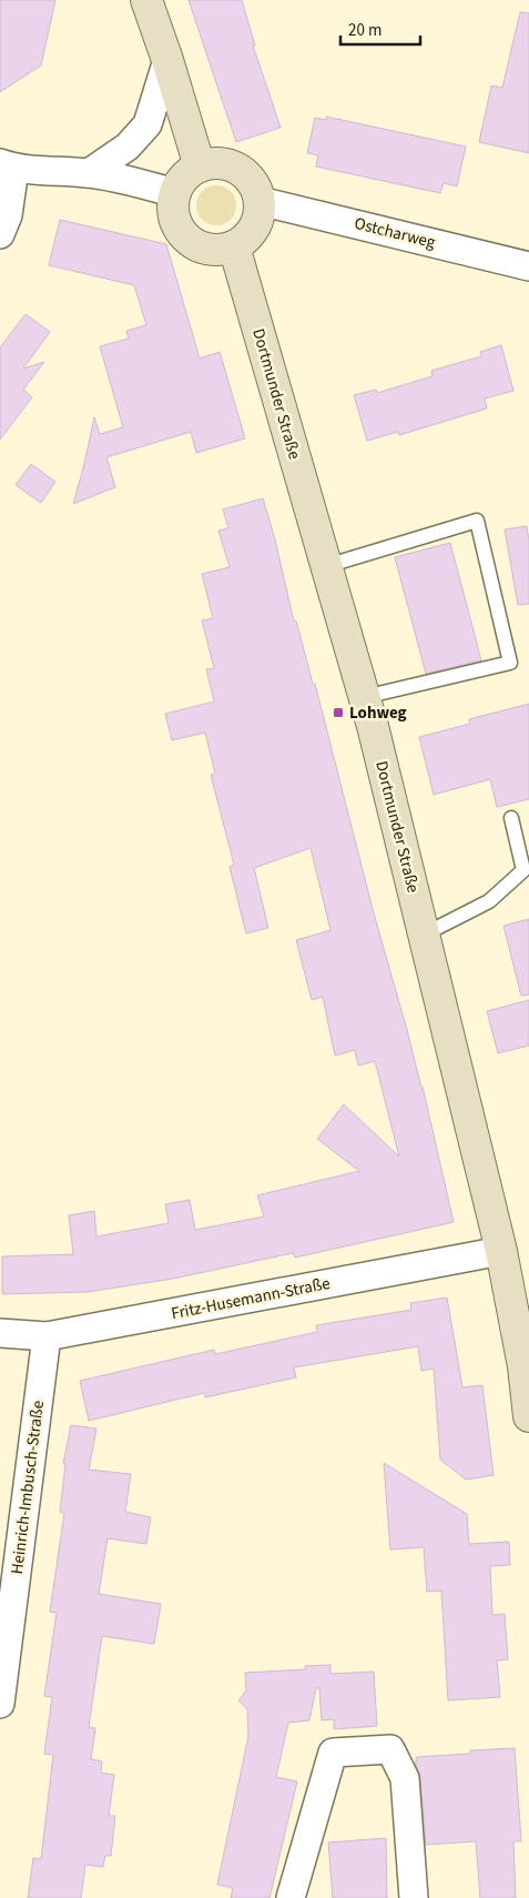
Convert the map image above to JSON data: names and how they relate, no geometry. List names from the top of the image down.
{
  "streets": {
    "main road": ["Dortmunder Straße"],
    "street": ["Ostcharweg", "Fritz-Husemann-Straße", "Heinrich-Imbusch-Straße"]
  },
  "crossings": [
    ["Ostcharweg", "Dortmunder Straße"],
    ["Dortmunder Straße", "Fritz-Husemann-Straße"],
    ["Fritz-Husemann-Straße", "Heinrich-Imbusch-Straße"]
  ],
  "places": {
    "transit": ["Lohweg"]
  },
  "scale_bar": "20 m"
}
